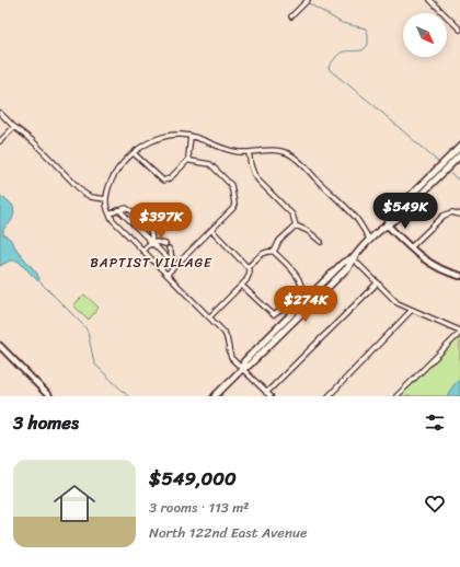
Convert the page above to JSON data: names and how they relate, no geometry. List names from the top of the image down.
{
  "districts": ["BAPTIST VILLAGE"],
  "north": "bottom right",
  "page": {
    "price": ["$549K", "$397K", "$274K"],
    "heading": "3 homes",
    "list": [
      {
        "name": "$549,000",
        "note": "3 rooms · 113 m² · North 122nd East Avenue"
      }
    ]
  }
}
